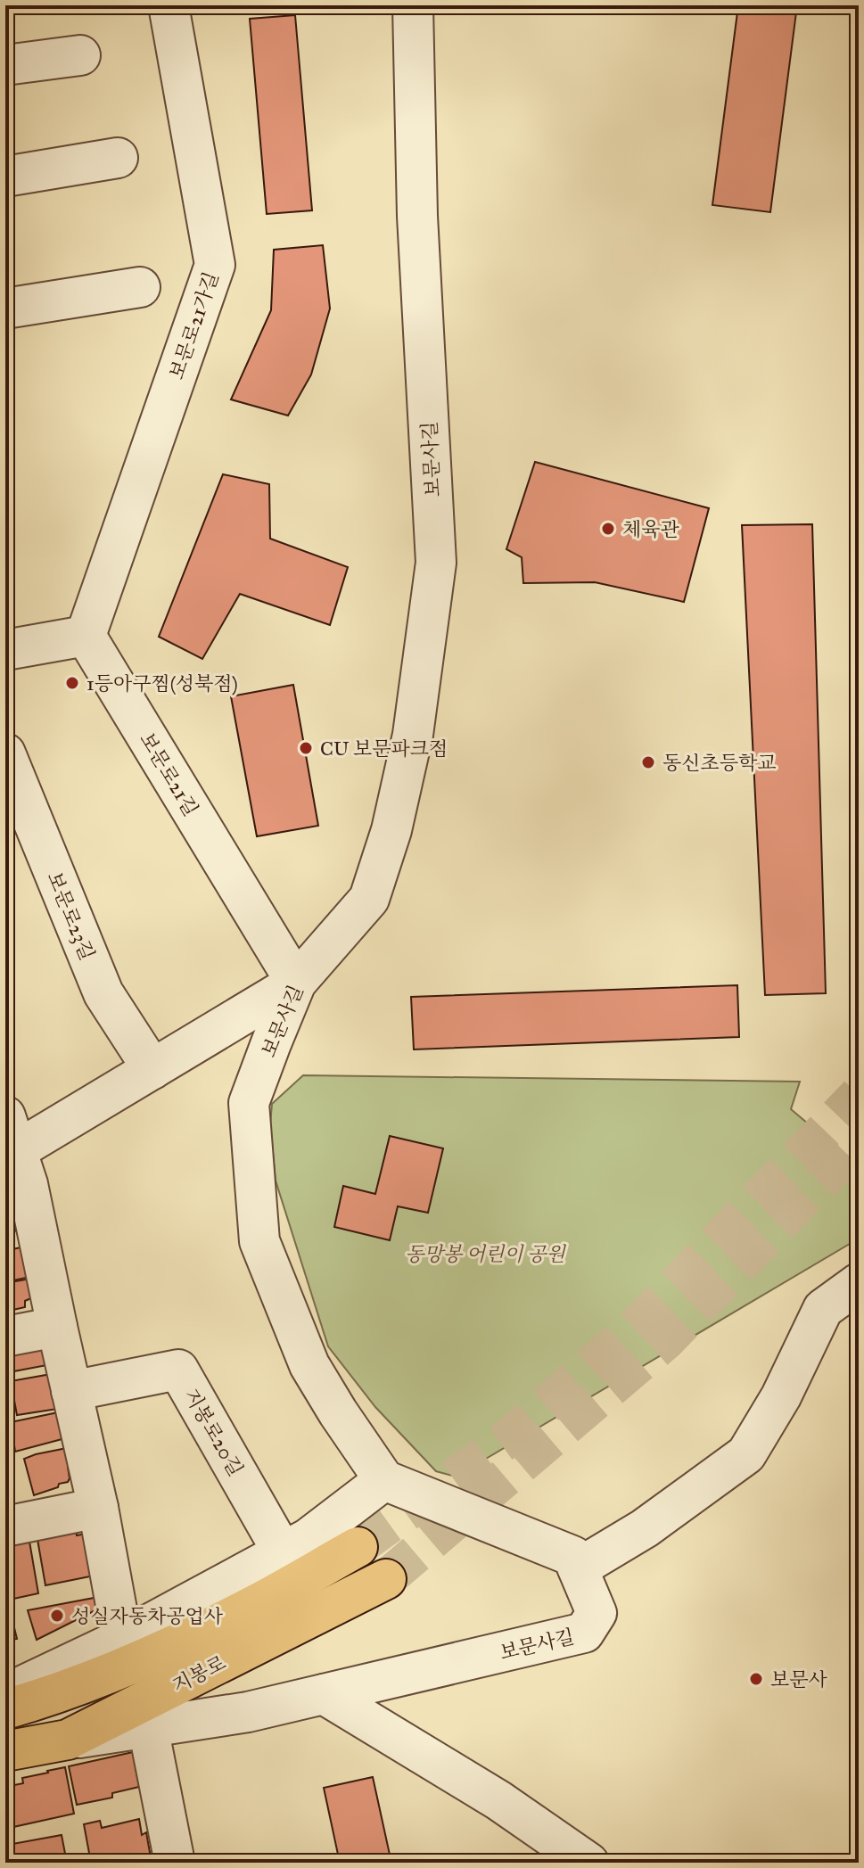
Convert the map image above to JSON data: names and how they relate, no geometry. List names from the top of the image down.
{
  "streets": {
    "main road": ["지봉로"],
    "street": [
      "보문로21가길",
      "보문사길",
      "보문로21길",
      "보문로23길",
      "지봉로20길"
    ]
  },
  "crossings": [
    ["보문로21가길", "보문로21길"],
    ["보문사길", "보문로21길"],
    ["보문사길", "지봉로"]
  ],
  "parks": ["동망봉 어린이 공원"],
  "places": [
    "체육관",
    "1등아구찜(성북점)",
    "CU 보문파크점",
    "동신초등학교",
    "성실자동차공업사",
    "보문사"
  ]
}
